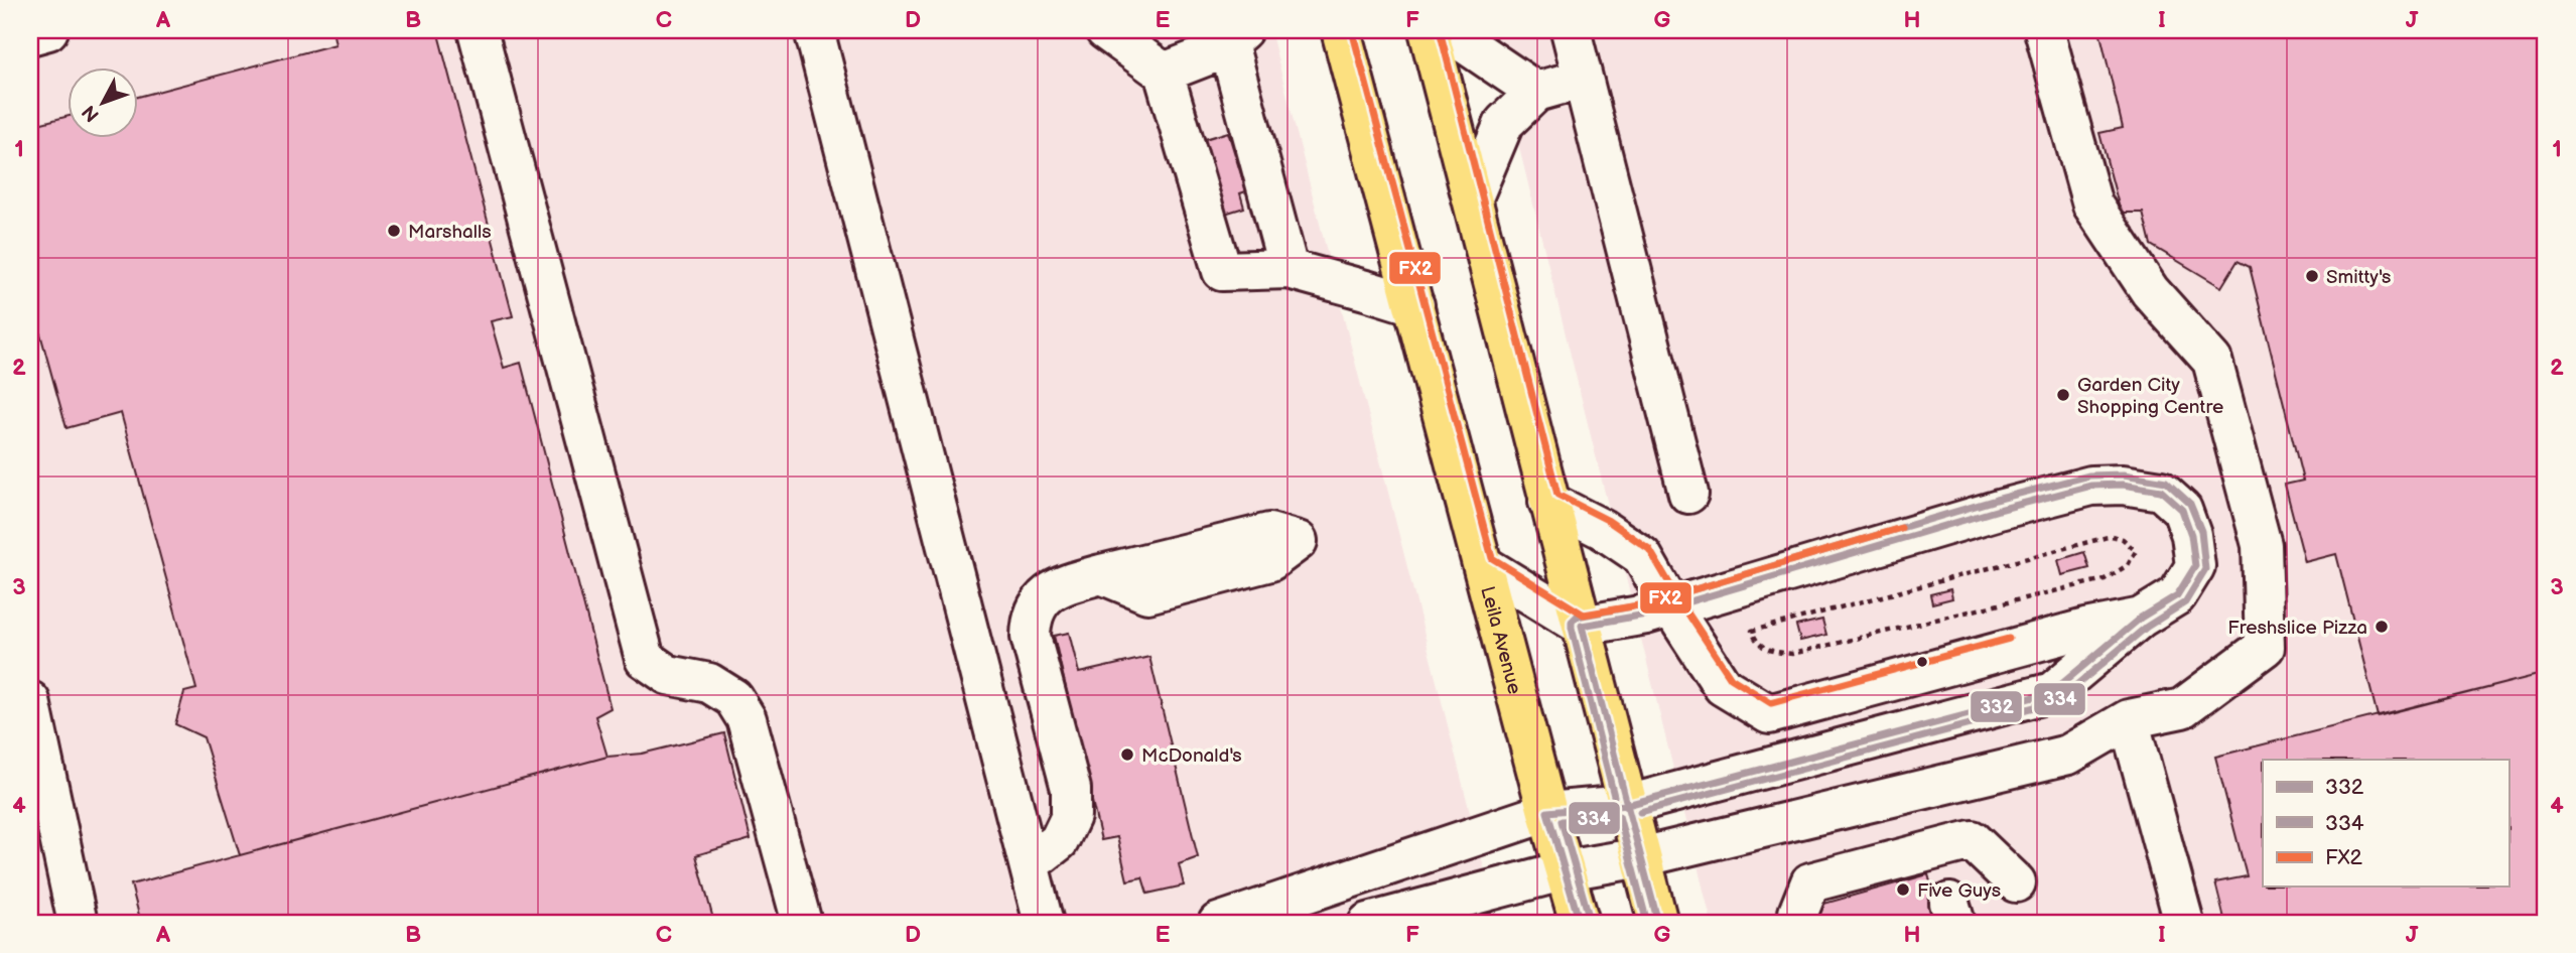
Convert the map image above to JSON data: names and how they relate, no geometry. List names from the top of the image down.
{
  "streets": {
    "main road": ["Leila Avenue"]
  },
  "places": [
    "Marshalls",
    "Smitty's",
    "Garden City Shopping Centre",
    "Freshslice Pizza",
    "McDonald's",
    "Five Guys"
  ],
  "lines": ["transit line FX2", "transit line 334", "transit line 332"],
  "legend": ["332", "334", "FX2"],
  "north": "bottom left",
  "grid": {
    "columns": [
      "A",
      "B",
      "C",
      "D",
      "E",
      "F",
      "G",
      "H",
      "I",
      "J"
    ],
    "rows": [
      "1",
      "2",
      "3",
      "4"
    ]
  }
}
